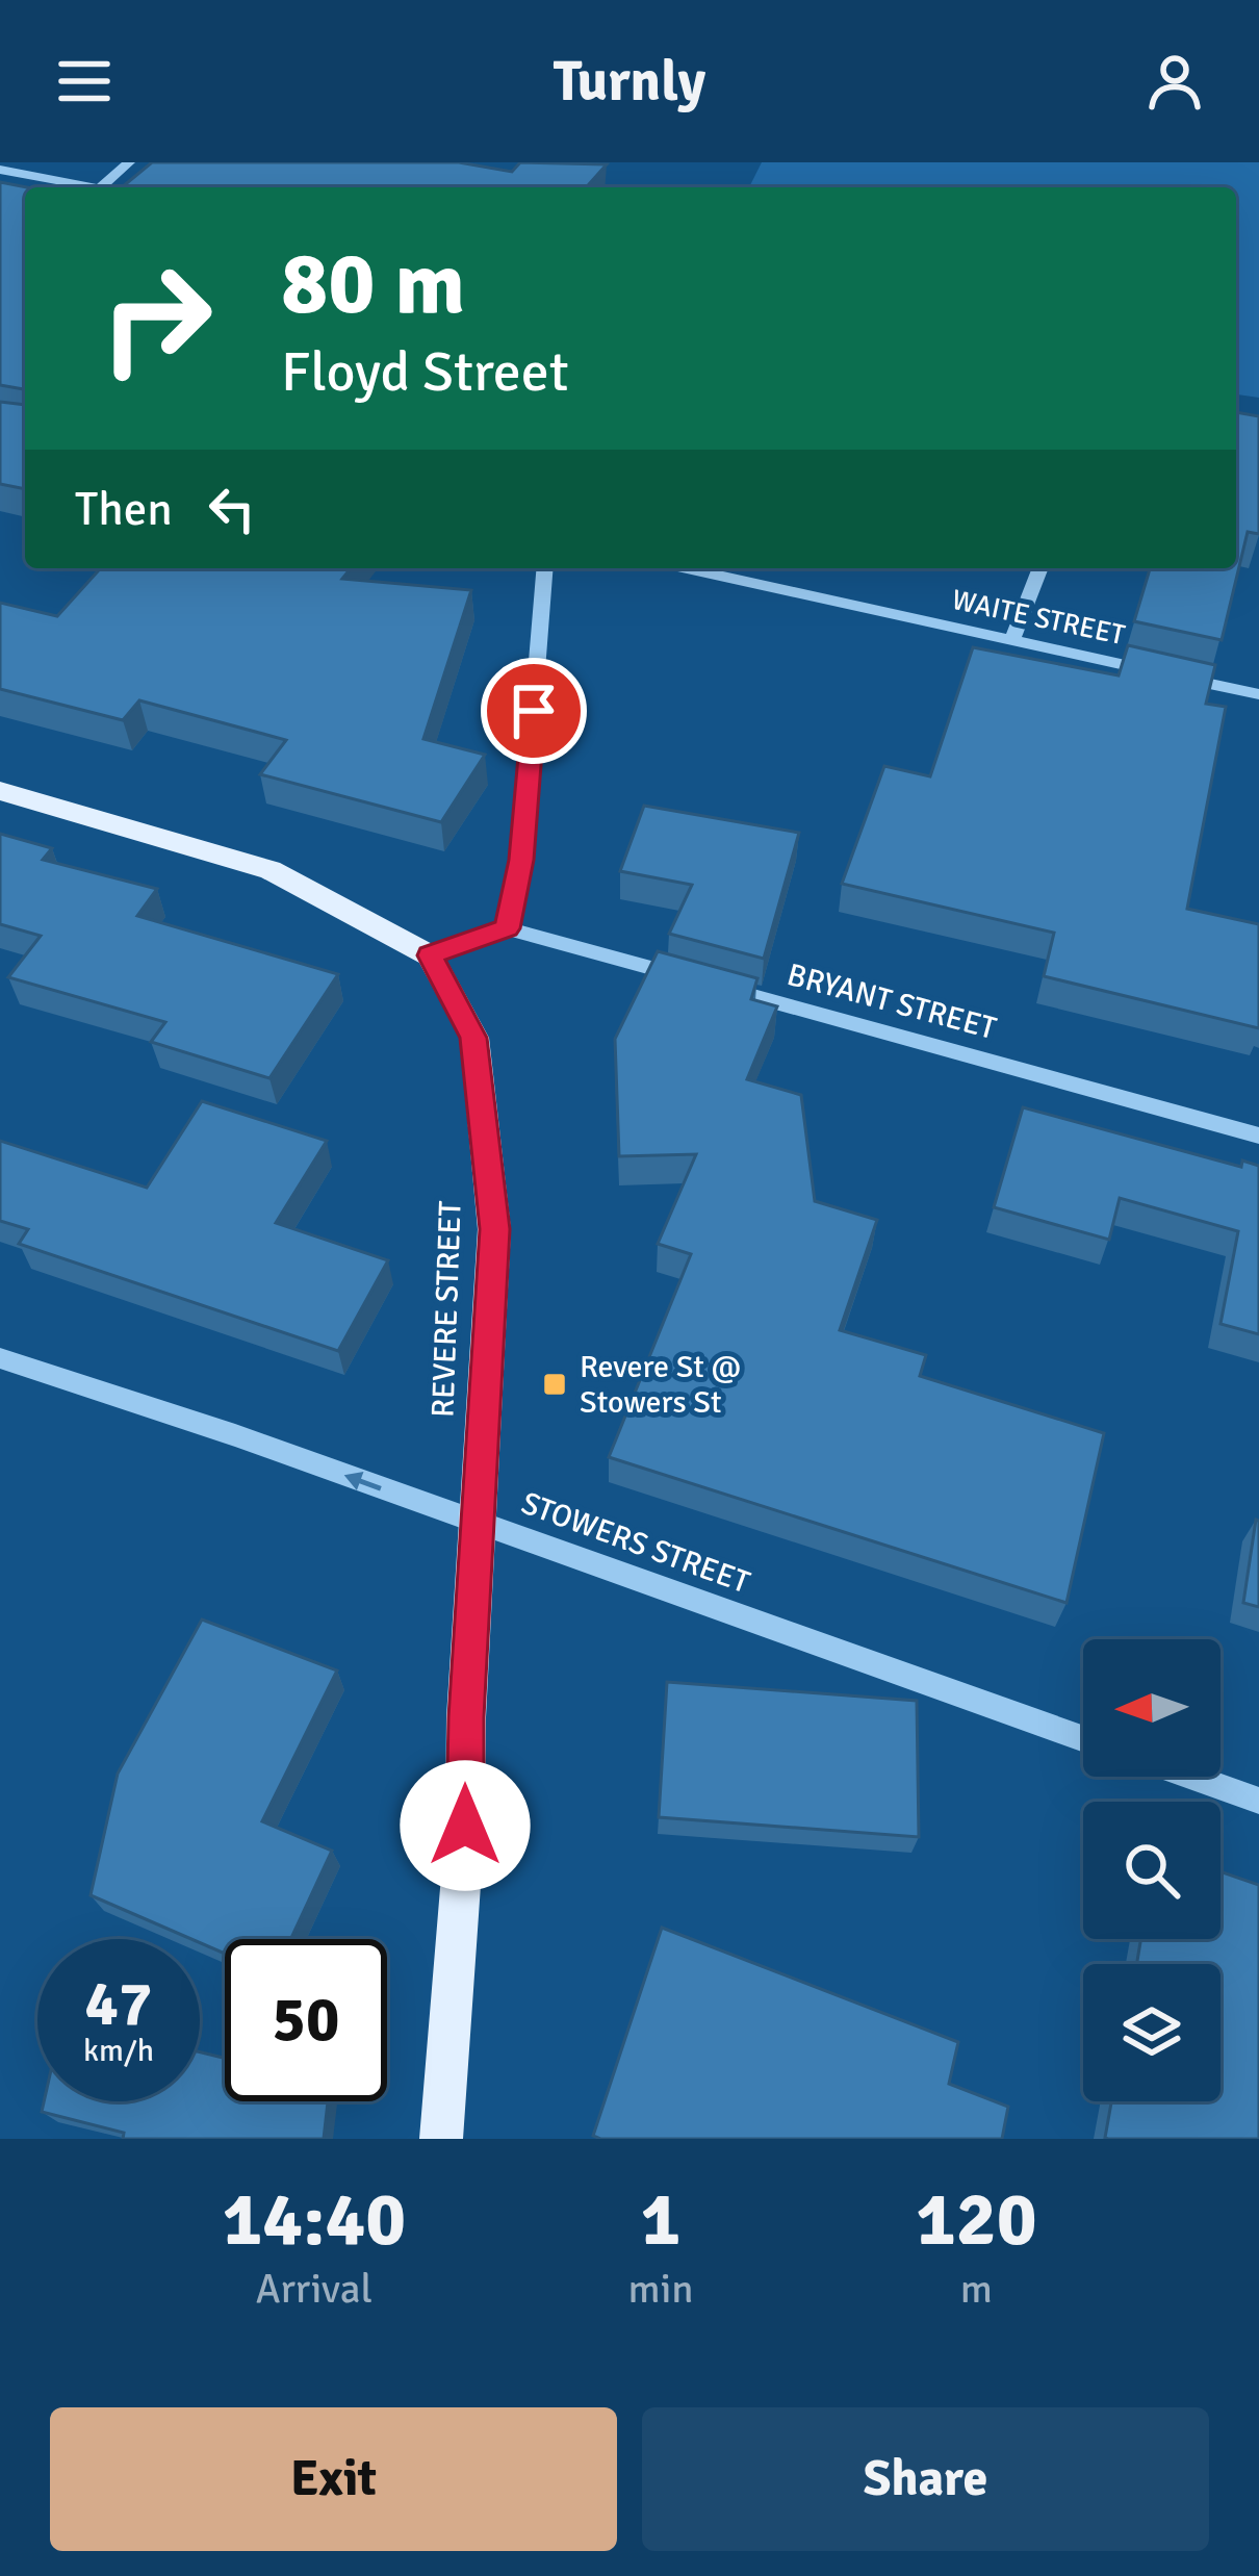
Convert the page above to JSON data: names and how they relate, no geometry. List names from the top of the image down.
{
  "streets": {
    "main road": ["REVERE STREET"],
    "street": ["WAITE STREET", "BRYANT STREET", "STOWERS STREET"]
  },
  "crossings": [
    ["REVERE STREET", "STOWERS STREET"]
  ],
  "one_way": ["STOWERS STREET"],
  "places": {
    "transit": ["Revere St @ Stowers St"]
  },
  "north": "left",
  "page": {
    "header": "Turnly",
    "turn": ["80 m", "Floyd Street"],
    "then": "Then",
    "speed": "47 km/h",
    "limit": "50",
    "eta": [
      "14:40",
      "Arrival",
      "1",
      "min",
      "120",
      "m"
    ],
    "buttons": ["Exit", "Share"]
  }
}
